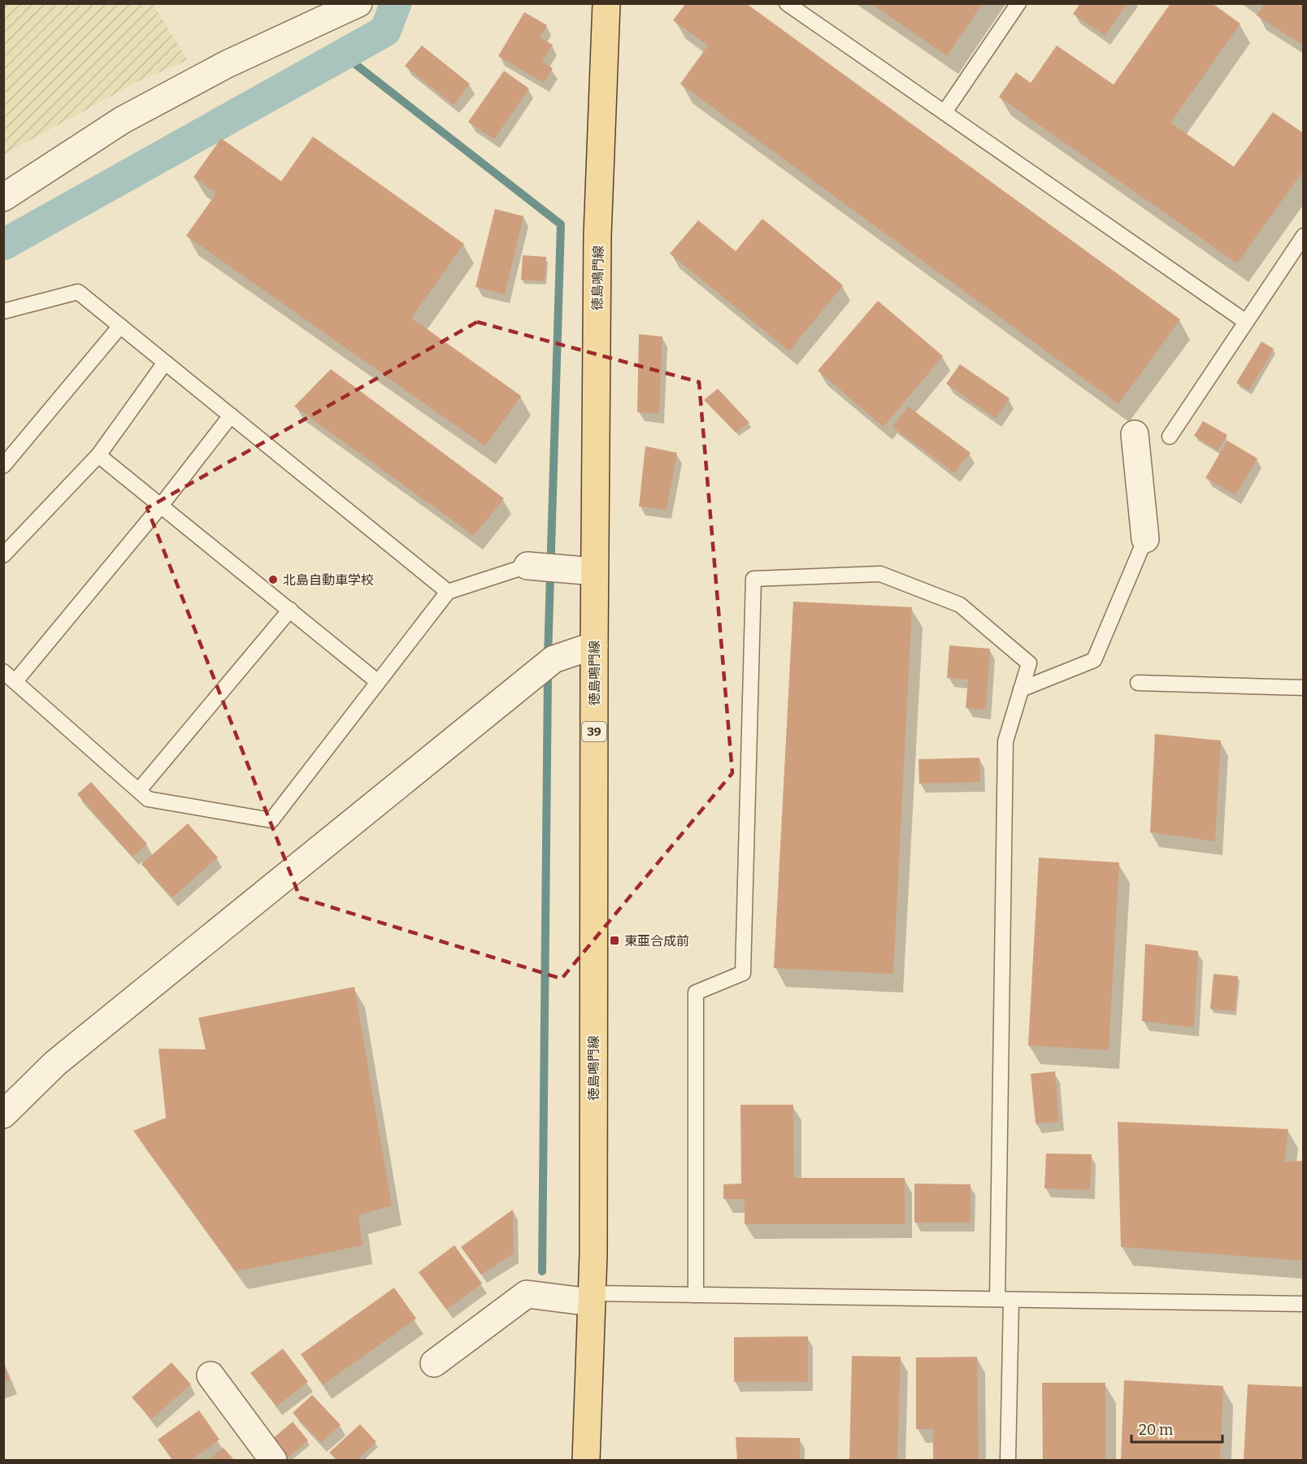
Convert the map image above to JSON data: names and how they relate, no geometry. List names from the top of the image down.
{
  "streets": {
    "main road": ["徳島鳴門線", "39"]
  },
  "places": {
    "other": ["北島自動車学校"],
    "transit": ["東亜合成前"]
  },
  "scale_bar": "20 m"
}
